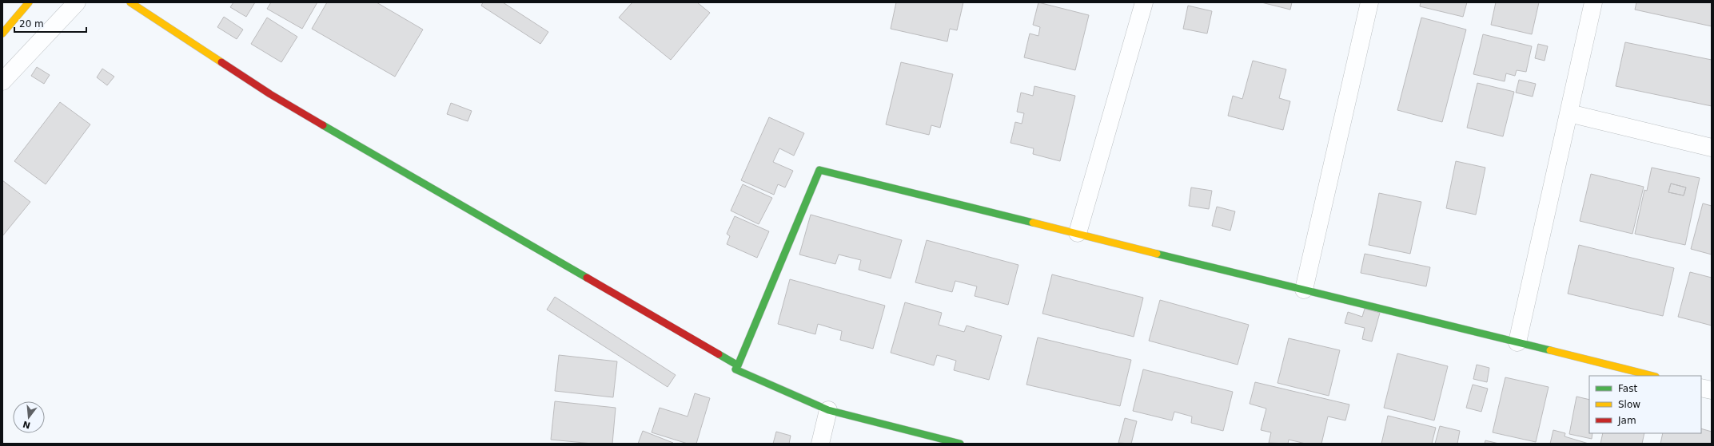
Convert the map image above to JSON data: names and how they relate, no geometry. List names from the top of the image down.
{
  "legend": ["Fast", "Slow", "Jam"],
  "scale_bar": "20 m",
  "north": "bottom"
}
